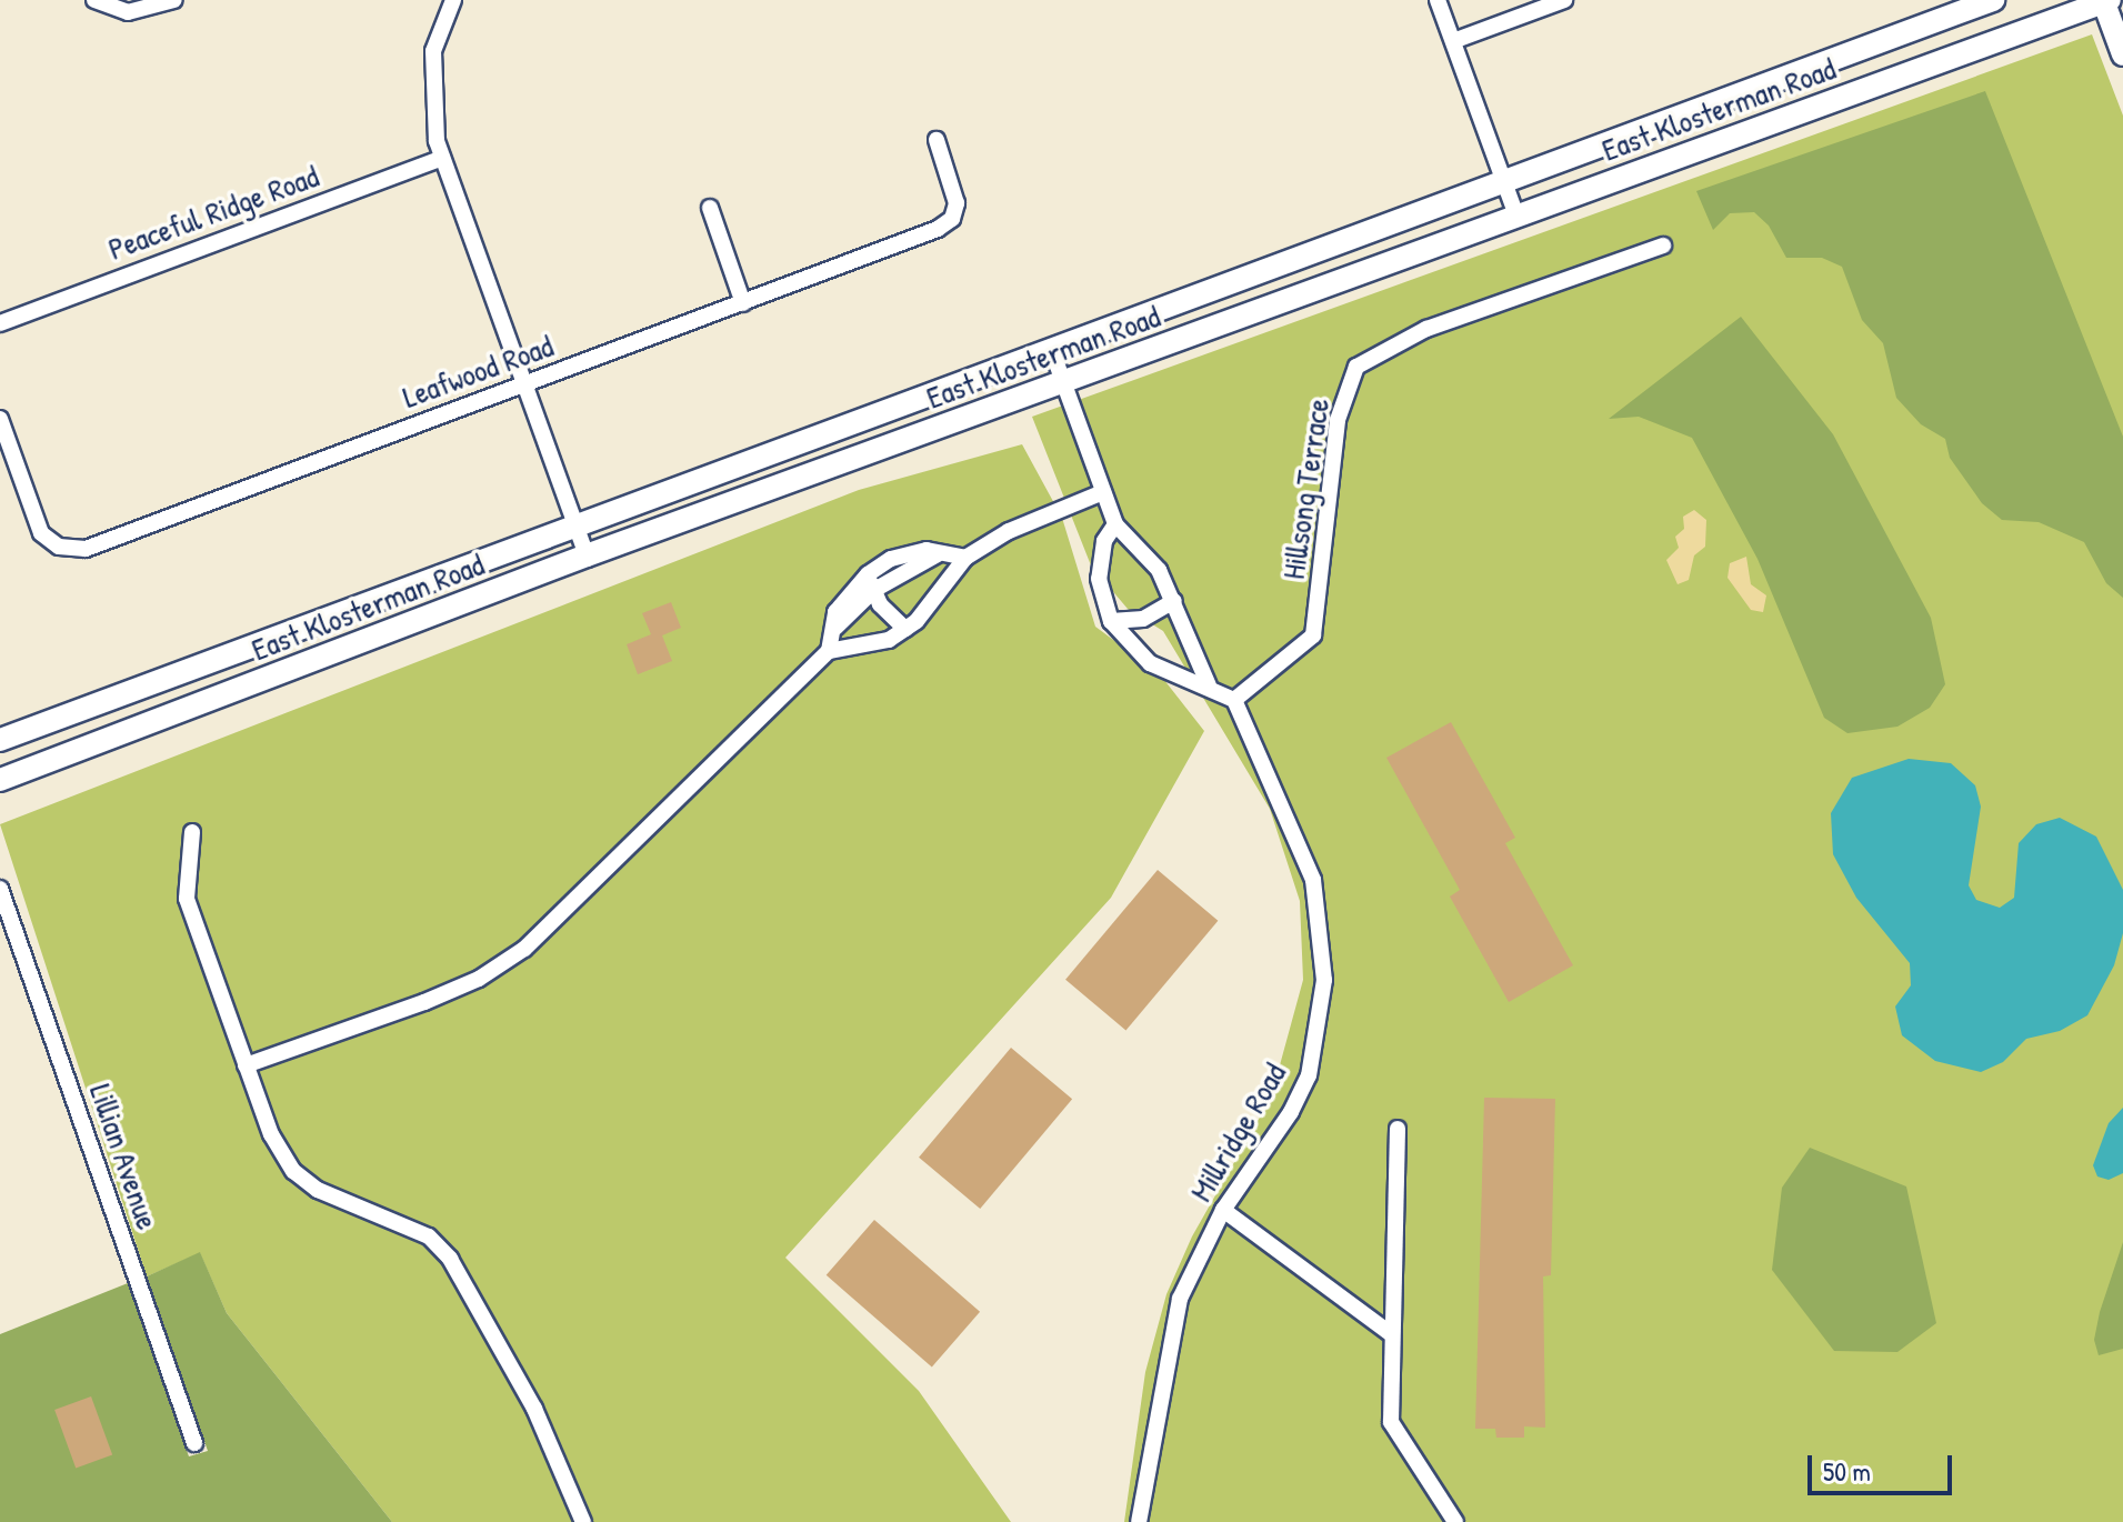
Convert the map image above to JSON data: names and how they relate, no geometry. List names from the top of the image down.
{
  "streets": {
    "main road": ["East Klosterman Road"],
    "street": [
      "Peaceful Ridge Road",
      "Leafwood Road",
      "Hillsong Terrace",
      "Millridge Road",
      "Lillian Avenue"
    ]
  },
  "crossings": [
    ["Hillsong Terrace", "Millridge Road"]
  ],
  "scale_bar": "50 m"
}
